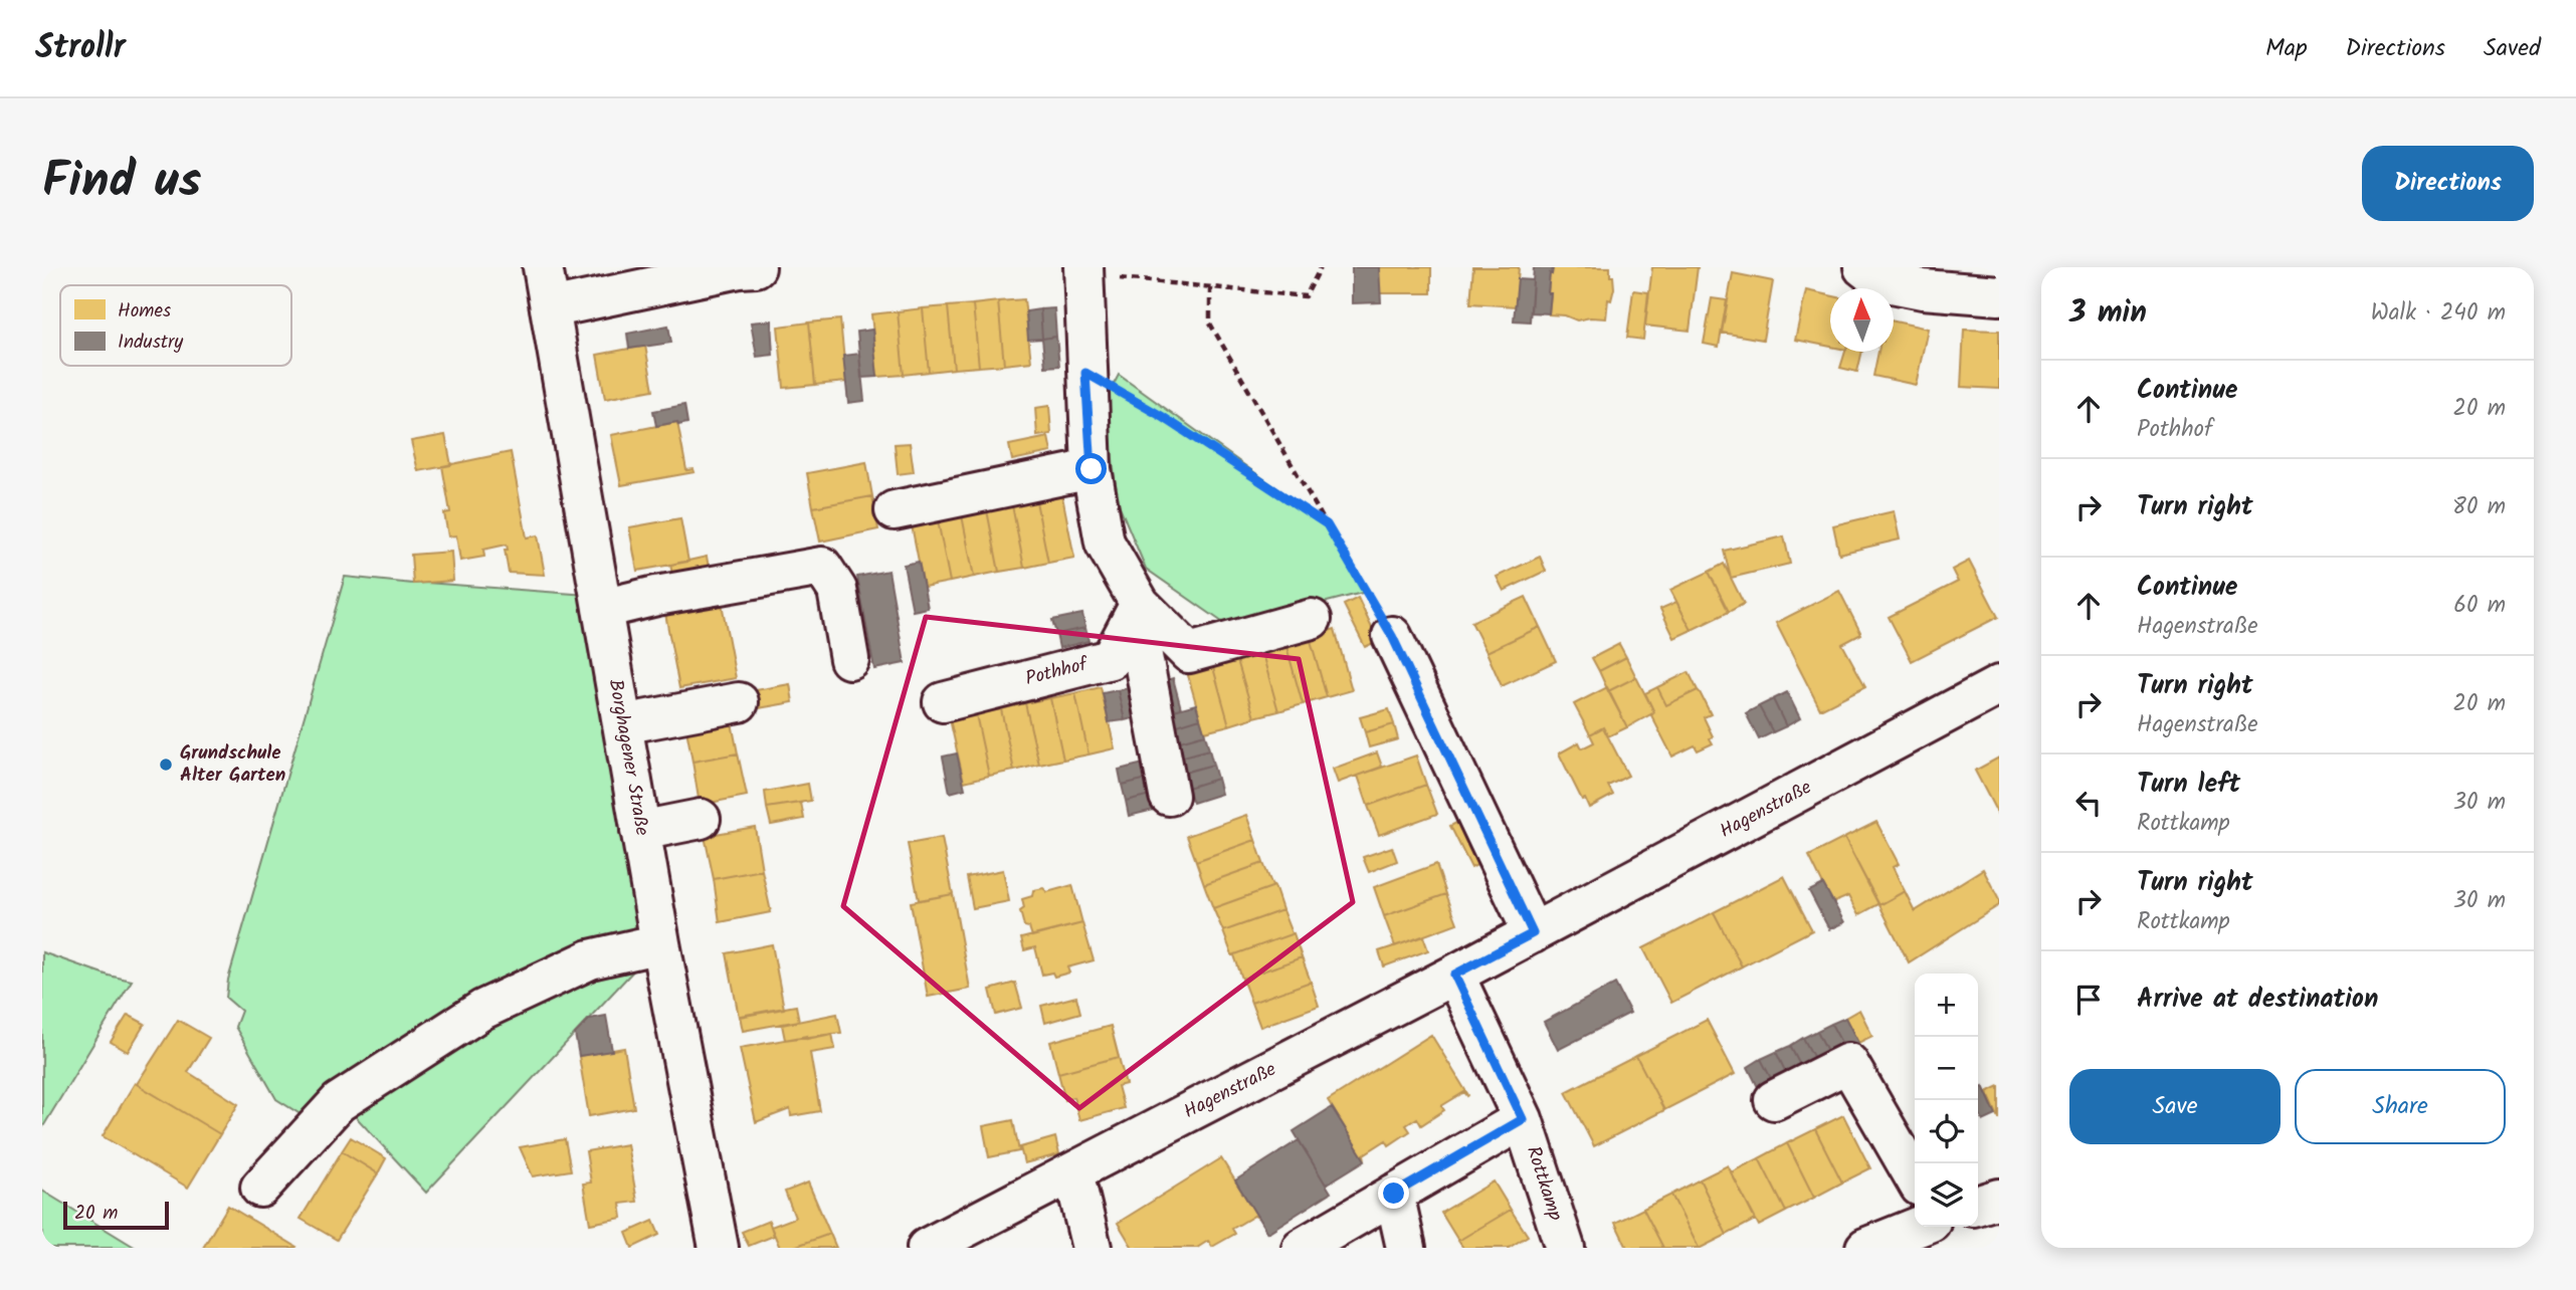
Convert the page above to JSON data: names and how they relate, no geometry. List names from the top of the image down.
{
  "streets": {
    "street": [
      "Pothhof",
      "Borghagener Straße",
      "Hagenstraße",
      "Rottkamp"
    ]
  },
  "crossings": [
    ["Hagenstraße", "Rottkamp"]
  ],
  "places": ["Grundschule Alter Garten"],
  "legend": ["Homes", "Industry"],
  "scale_bar": "20 m",
  "north": "top",
  "page": {
    "header": "Strollr",
    "nav": ["Map", "Directions", "Saved"],
    "title": "Find us",
    "buttons": [
      "Directions",
      ["Save", "Share"]
    ],
    "heading": ["3 min", "Walk · 240 m"],
    "list": [
      ["Continue", "Pothhof", "20 m"],
      ["Turn right", "80 m"],
      ["Continue", "Hagenstraße", "60 m"],
      ["Turn right", "Hagenstraße", "20 m"],
      ["Turn left", "Rottkamp", "30 m"],
      ["Turn right", "Rottkamp", "30 m"],
      "Arrive at destination"
    ],
    "map_buttons": ["+", "−"],
    "scale": "20 m"
  }
}
